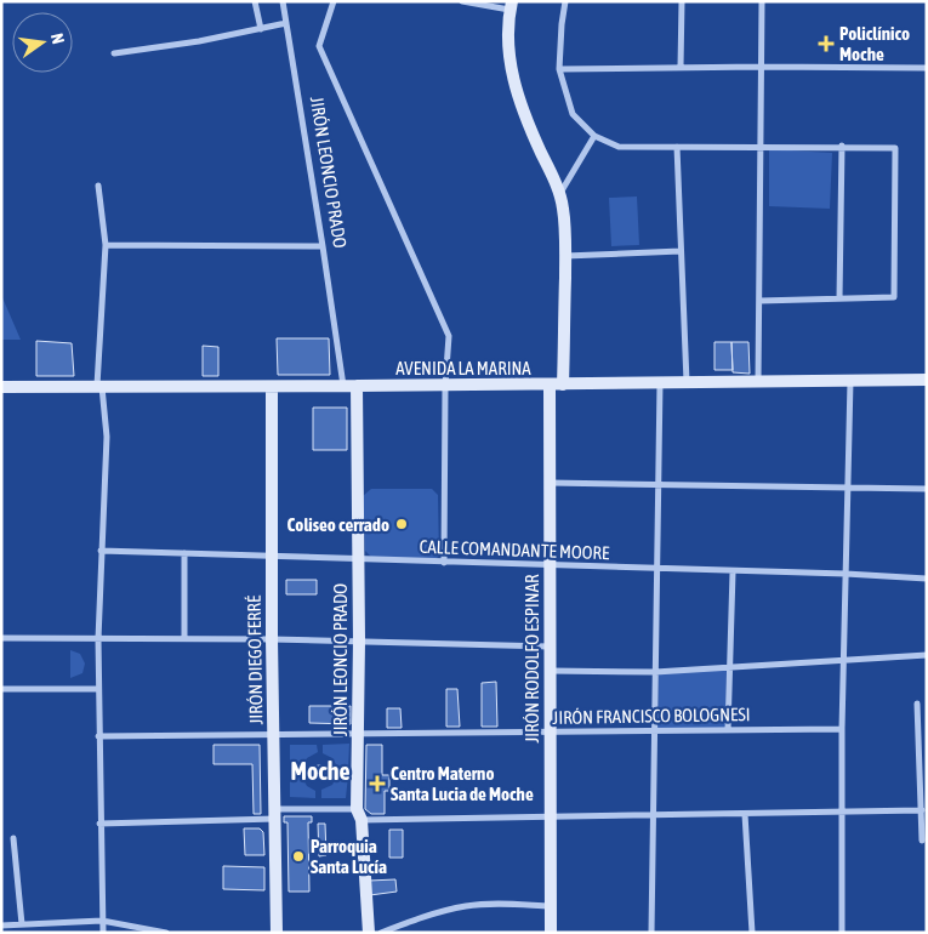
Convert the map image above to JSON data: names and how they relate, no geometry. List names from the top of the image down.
{
  "streets": {
    "street": [
      "JIRÓN LEONCIO PRADO",
      "AVENIDA LA MARINA",
      "CALLE COMANDANTE MOORE",
      "JIRÓN RODOLFO ESPINAR",
      "JIRÓN DIEGO FERRÉ",
      "JIRÓN FRANCISCO BOLOGNESI"
    ]
  },
  "crossings": [
    ["JIRÓN LEONCIO PRADO", "AVENIDA LA MARINA"],
    ["JIRÓN LEONCIO PRADO", "CALLE COMANDANTE MOORE"],
    ["JIRÓN LEONCIO PRADO", "JIRÓN FRANCISCO BOLOGNESI"],
    ["AVENIDA LA MARINA", "JIRÓN RODOLFO ESPINAR"],
    ["AVENIDA LA MARINA", "JIRÓN DIEGO FERRÉ"],
    ["CALLE COMANDANTE MOORE", "JIRÓN RODOLFO ESPINAR"],
    ["CALLE COMANDANTE MOORE", "JIRÓN DIEGO FERRÉ"],
    ["JIRÓN RODOLFO ESPINAR", "JIRÓN FRANCISCO BOLOGNESI"],
    ["JIRÓN DIEGO FERRÉ", "JIRÓN FRANCISCO BOLOGNESI"]
  ],
  "districts": ["Moche"],
  "places": {
    "health": ["Policlínico Moche", "Centro Materno Santa Lucia de Moche"],
    "other": ["Coliseo cerrado", "Parroquia Santa Lucía"]
  },
  "north": "right"
}
